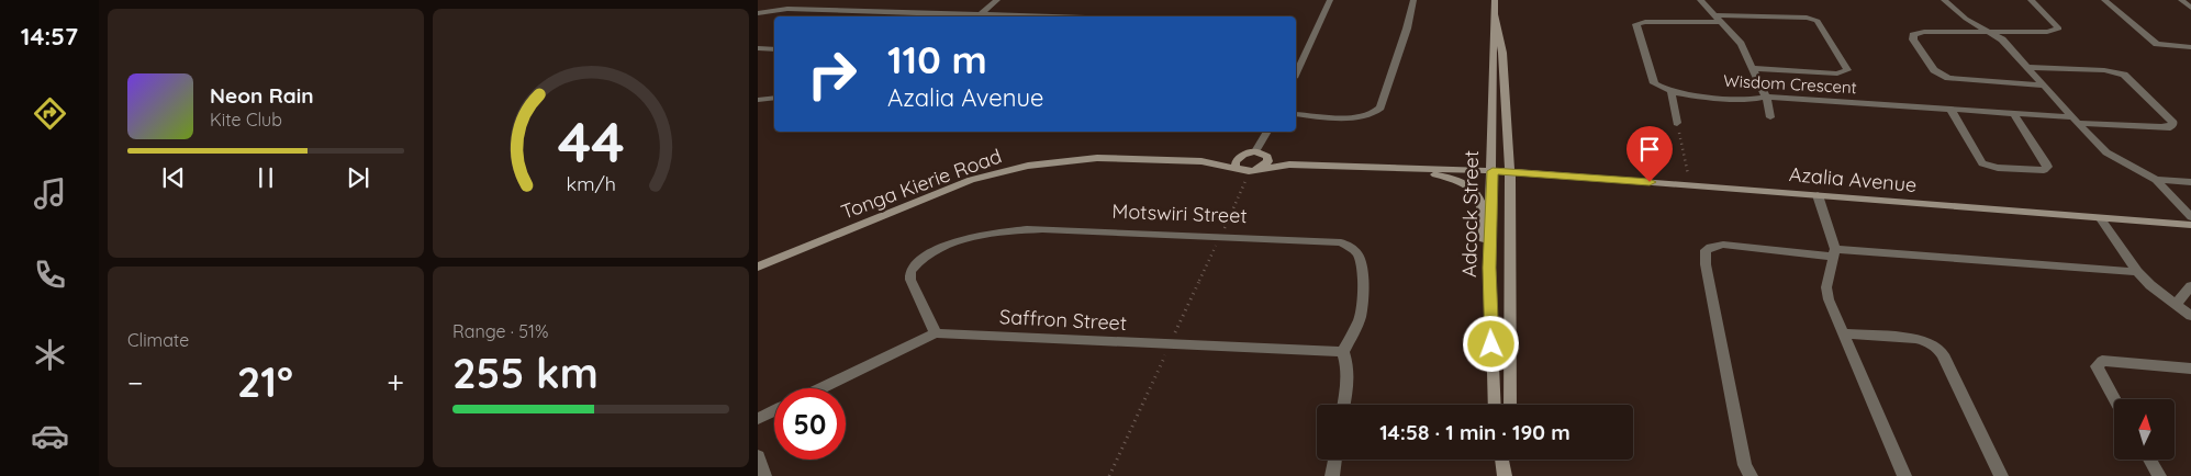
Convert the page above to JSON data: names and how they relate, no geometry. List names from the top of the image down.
{
  "streets": {
    "main road": ["Azalia Avenue", "Tonga Kierie Road", "Adcock Street"],
    "street": ["Wisdom Crescent", "Motswiri Street", "Saffron Street"]
  },
  "crossings": [
    ["Azalia Avenue", "Tonga Kierie Road"],
    ["Azalia Avenue", "Adcock Street"],
    ["Tonga Kierie Road", "Adcock Street"],
    ["Motswiri Street", "Saffron Street"]
  ],
  "north": "top",
  "page": {
    "tabs": "14:57",
    "turn": ["110 m", "Azalia Avenue"],
    "song": ["Neon Rain", "Kite Club"],
    "tile": [
      "Climate",
      ["Range · 51%", "255 km"]
    ],
    "heat": ["−", "21°", "+"],
    "limit": "50",
    "trip": "14:58 · 1 min · 190 m",
    "gauge": ["44", "km/h"]
  }
}
